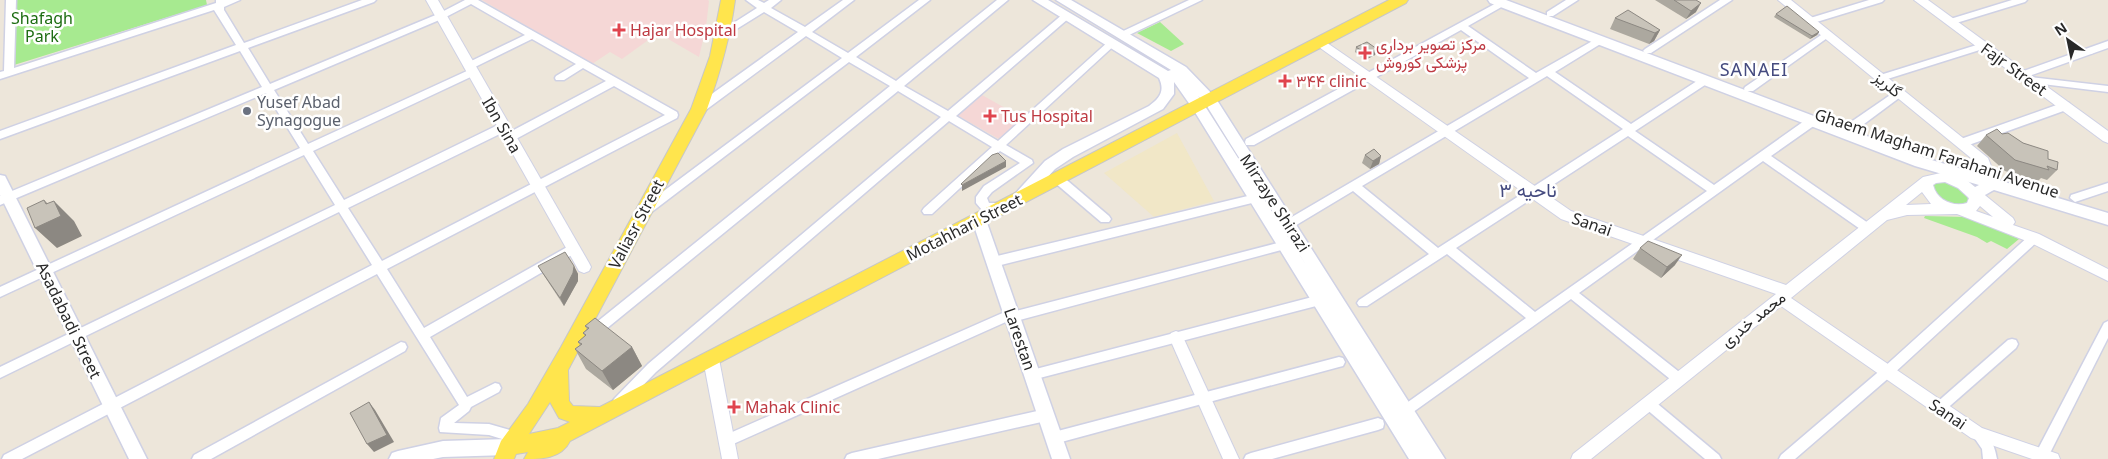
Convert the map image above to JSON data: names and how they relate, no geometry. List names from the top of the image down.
{
  "streets": {
    "main road": [
      "Ghaem Magham Farahani Avenue",
      "Mirzaye Shirazi",
      "Valiasr Street",
      "Motahhari Street",
      "Asadabadi Street",
      "Larestan"
    ],
    "street": [
      "Fajr Street",
      "گلریز",
      "Ibn Sina",
      "Sanai",
      "محمد خدری"
    ]
  },
  "crossings": [
    ["گلریز", "Ghaem Magham Farahani Avenue"],
    ["Ghaem Magham Farahani Avenue", "محمد خدری"],
    ["Mirzaye Shirazi", "Motahhari Street"],
    ["Valiasr Street", "Motahhari Street"],
    ["Sanai", "Motahhari Street"],
    ["Sanai", "محمد خدری"],
    ["Motahhari Street", "Larestan"]
  ],
  "districts": ["SANAEI", "ناحیه ۳"],
  "parks": ["Shafagh Park"],
  "places": {
    "health": [
      "Hajar Hospital",
      "مرکز تصویر برداری پزشکی کوروش",
      "۳۴۴ clinic",
      "Tus Hospital",
      "Mahak Clinic"
    ],
    "other": ["Yusef Abad Synagogue"]
  },
  "north": "top left"
}
